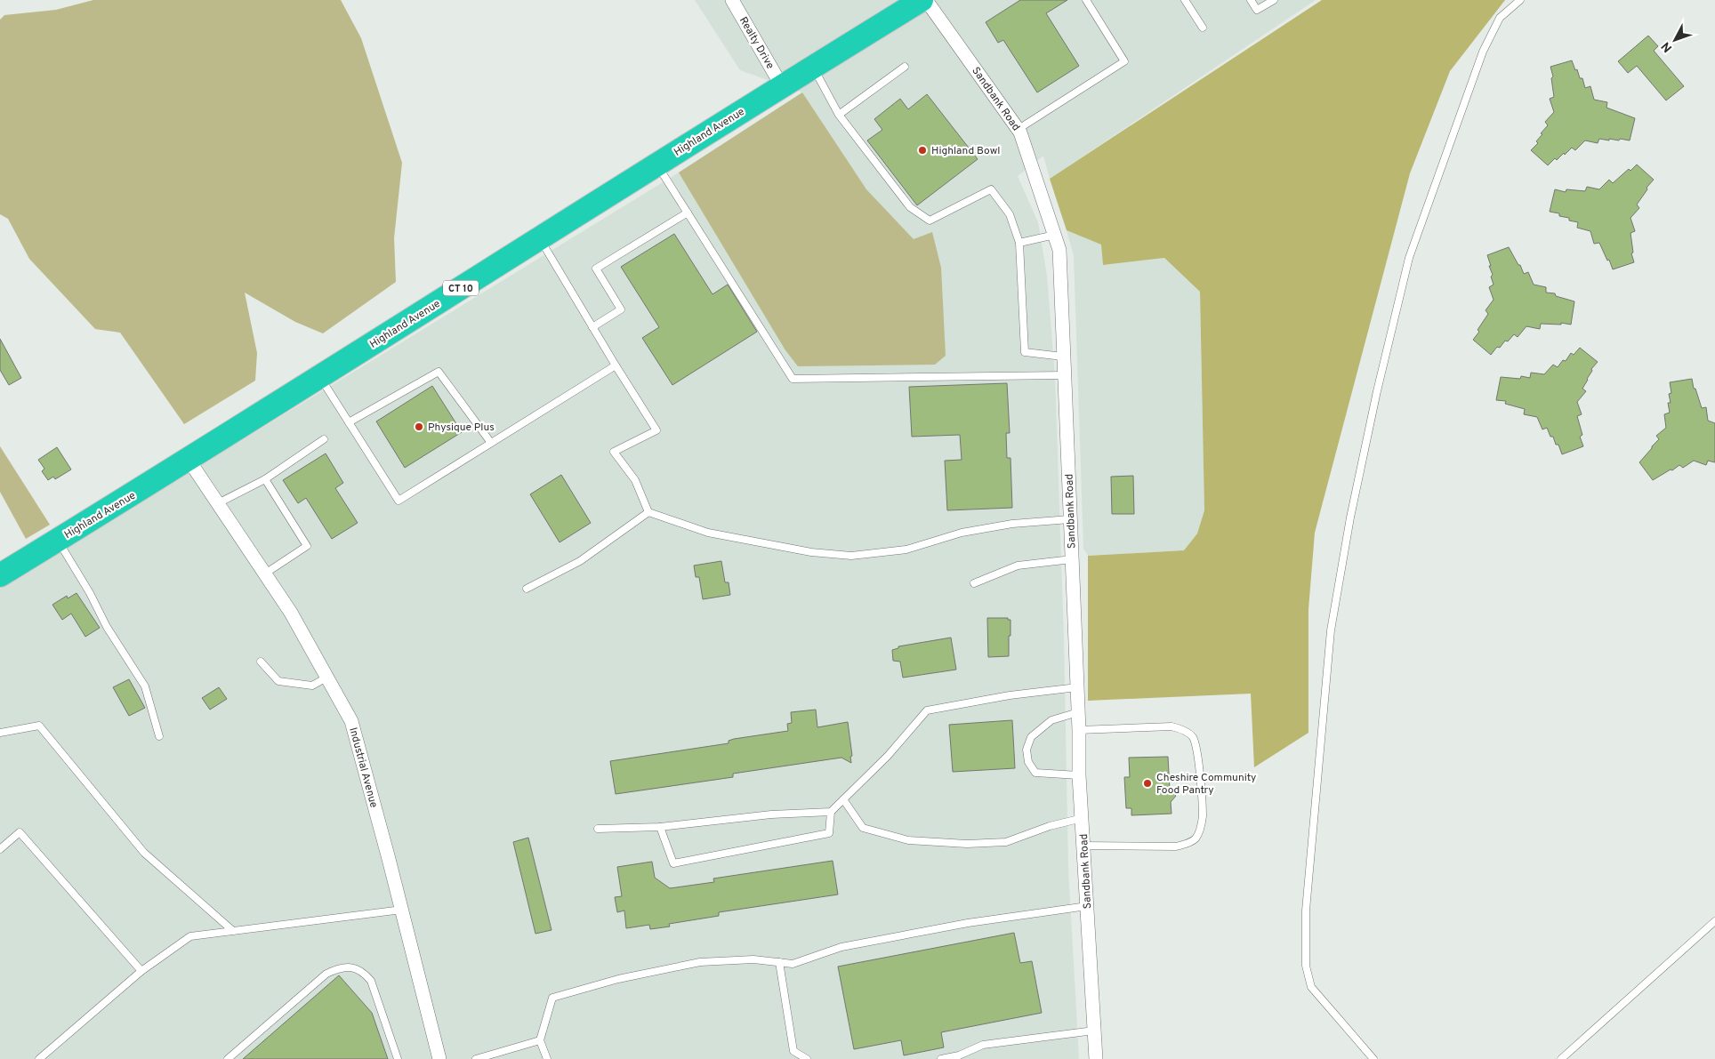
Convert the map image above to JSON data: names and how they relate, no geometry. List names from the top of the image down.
{
  "streets": {
    "highway": ["Highland Avenue", "CT 10"],
    "street": ["Realty Drive", "Sandbank Road", "Industrial Avenue"]
  },
  "crossings": [
    ["Realty Drive", "Highland Avenue"],
    ["Highland Avenue", "Industrial Avenue"]
  ],
  "places": ["Highland Bowl", "Physique Plus", "Cheshire Community Food Pantry"],
  "north": "bottom left"
}
